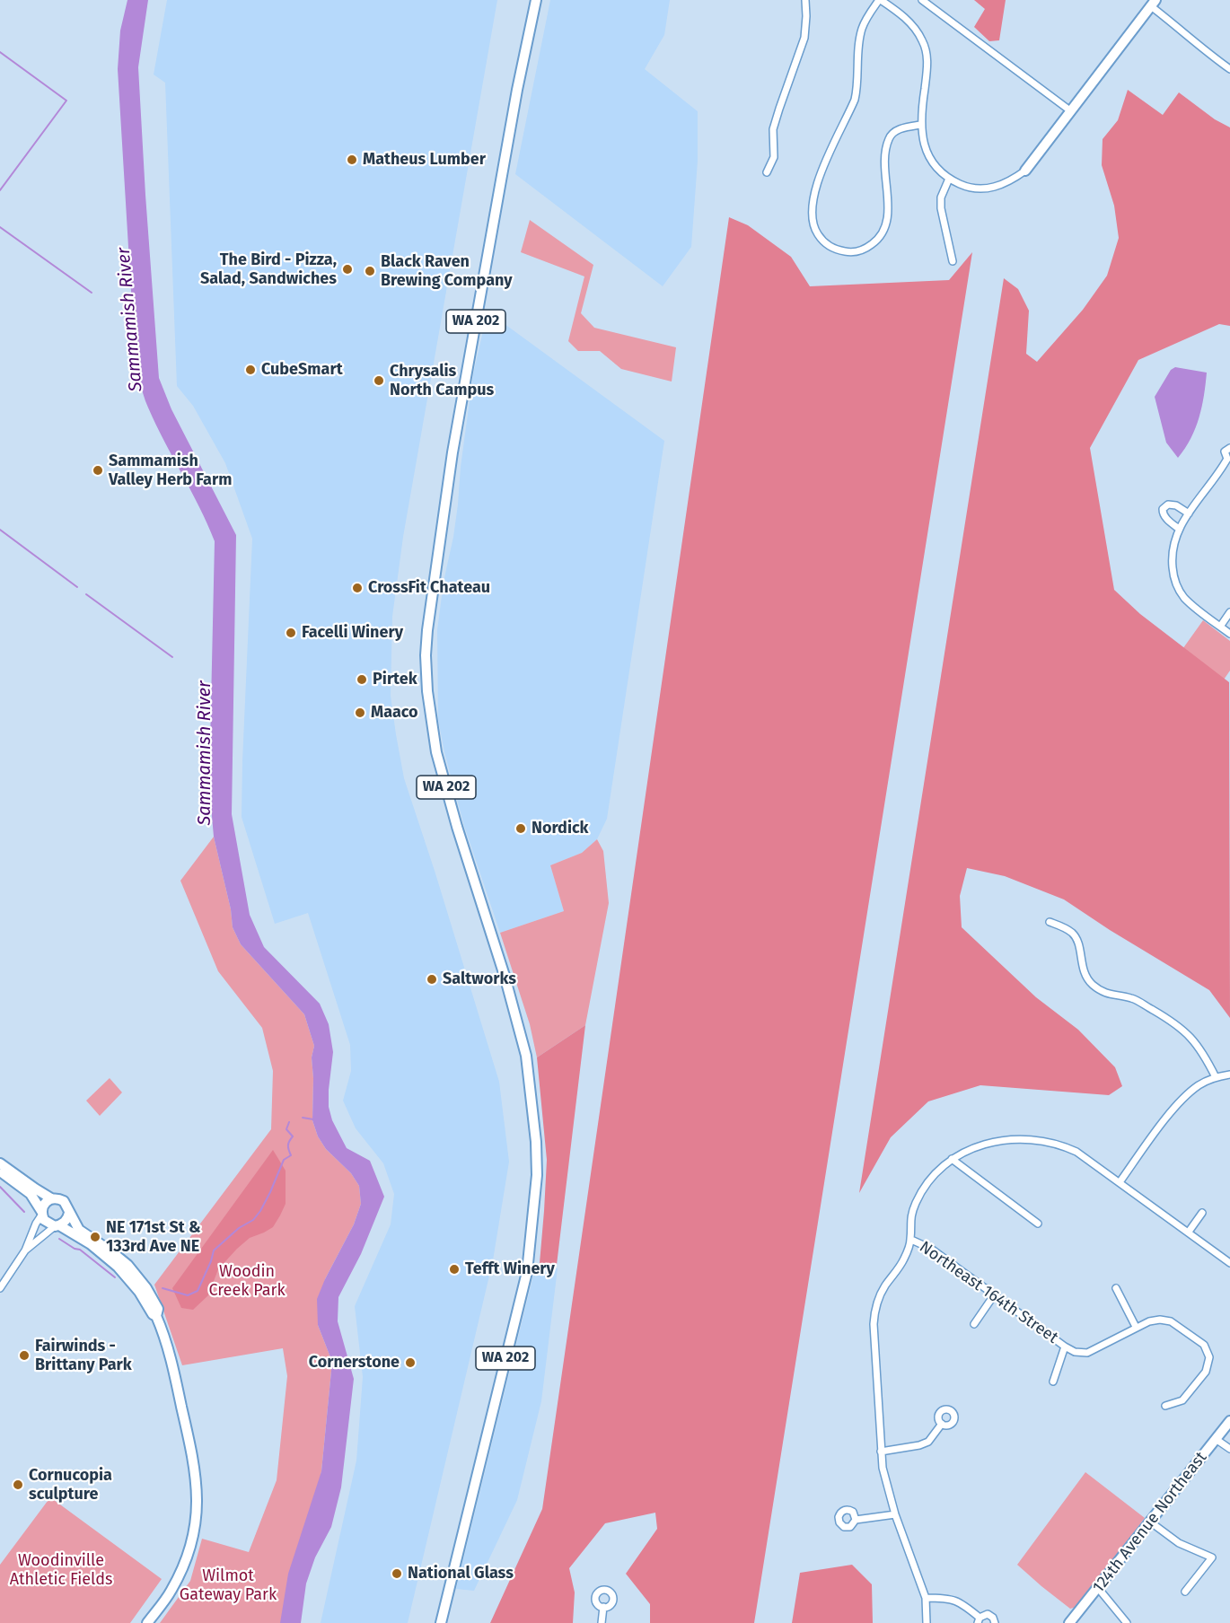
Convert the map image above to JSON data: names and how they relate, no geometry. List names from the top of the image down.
{
  "streets": {
    "main road": ["WA 202", "124th Avenue Northeast"],
    "street": ["Northeast 164th Street"]
  },
  "water": ["Sammamish River"],
  "parks": ["Woodin Creek Park", "Woodinville Athletic Fields", "Wilmot Gateway Park"],
  "places": [
    "Matheus Lumber",
    "The Bird - Pizza, Salad, Sandwiches",
    "Black Raven Brewing Company",
    "CubeSmart",
    "Chrysalis North Campus",
    "Sammamish Valley Herb Farm",
    "CrossFit Chateau",
    "Facelli Winery",
    "Pirtek",
    "Maaco",
    "Nordick",
    "Saltworks",
    "NE 171st St & 133rd Ave NE",
    "Tefft Winery",
    "Fairwinds - Brittany Park",
    "Cornerstone",
    "Cornucopia sculpture",
    "National Glass"
  ]
}
